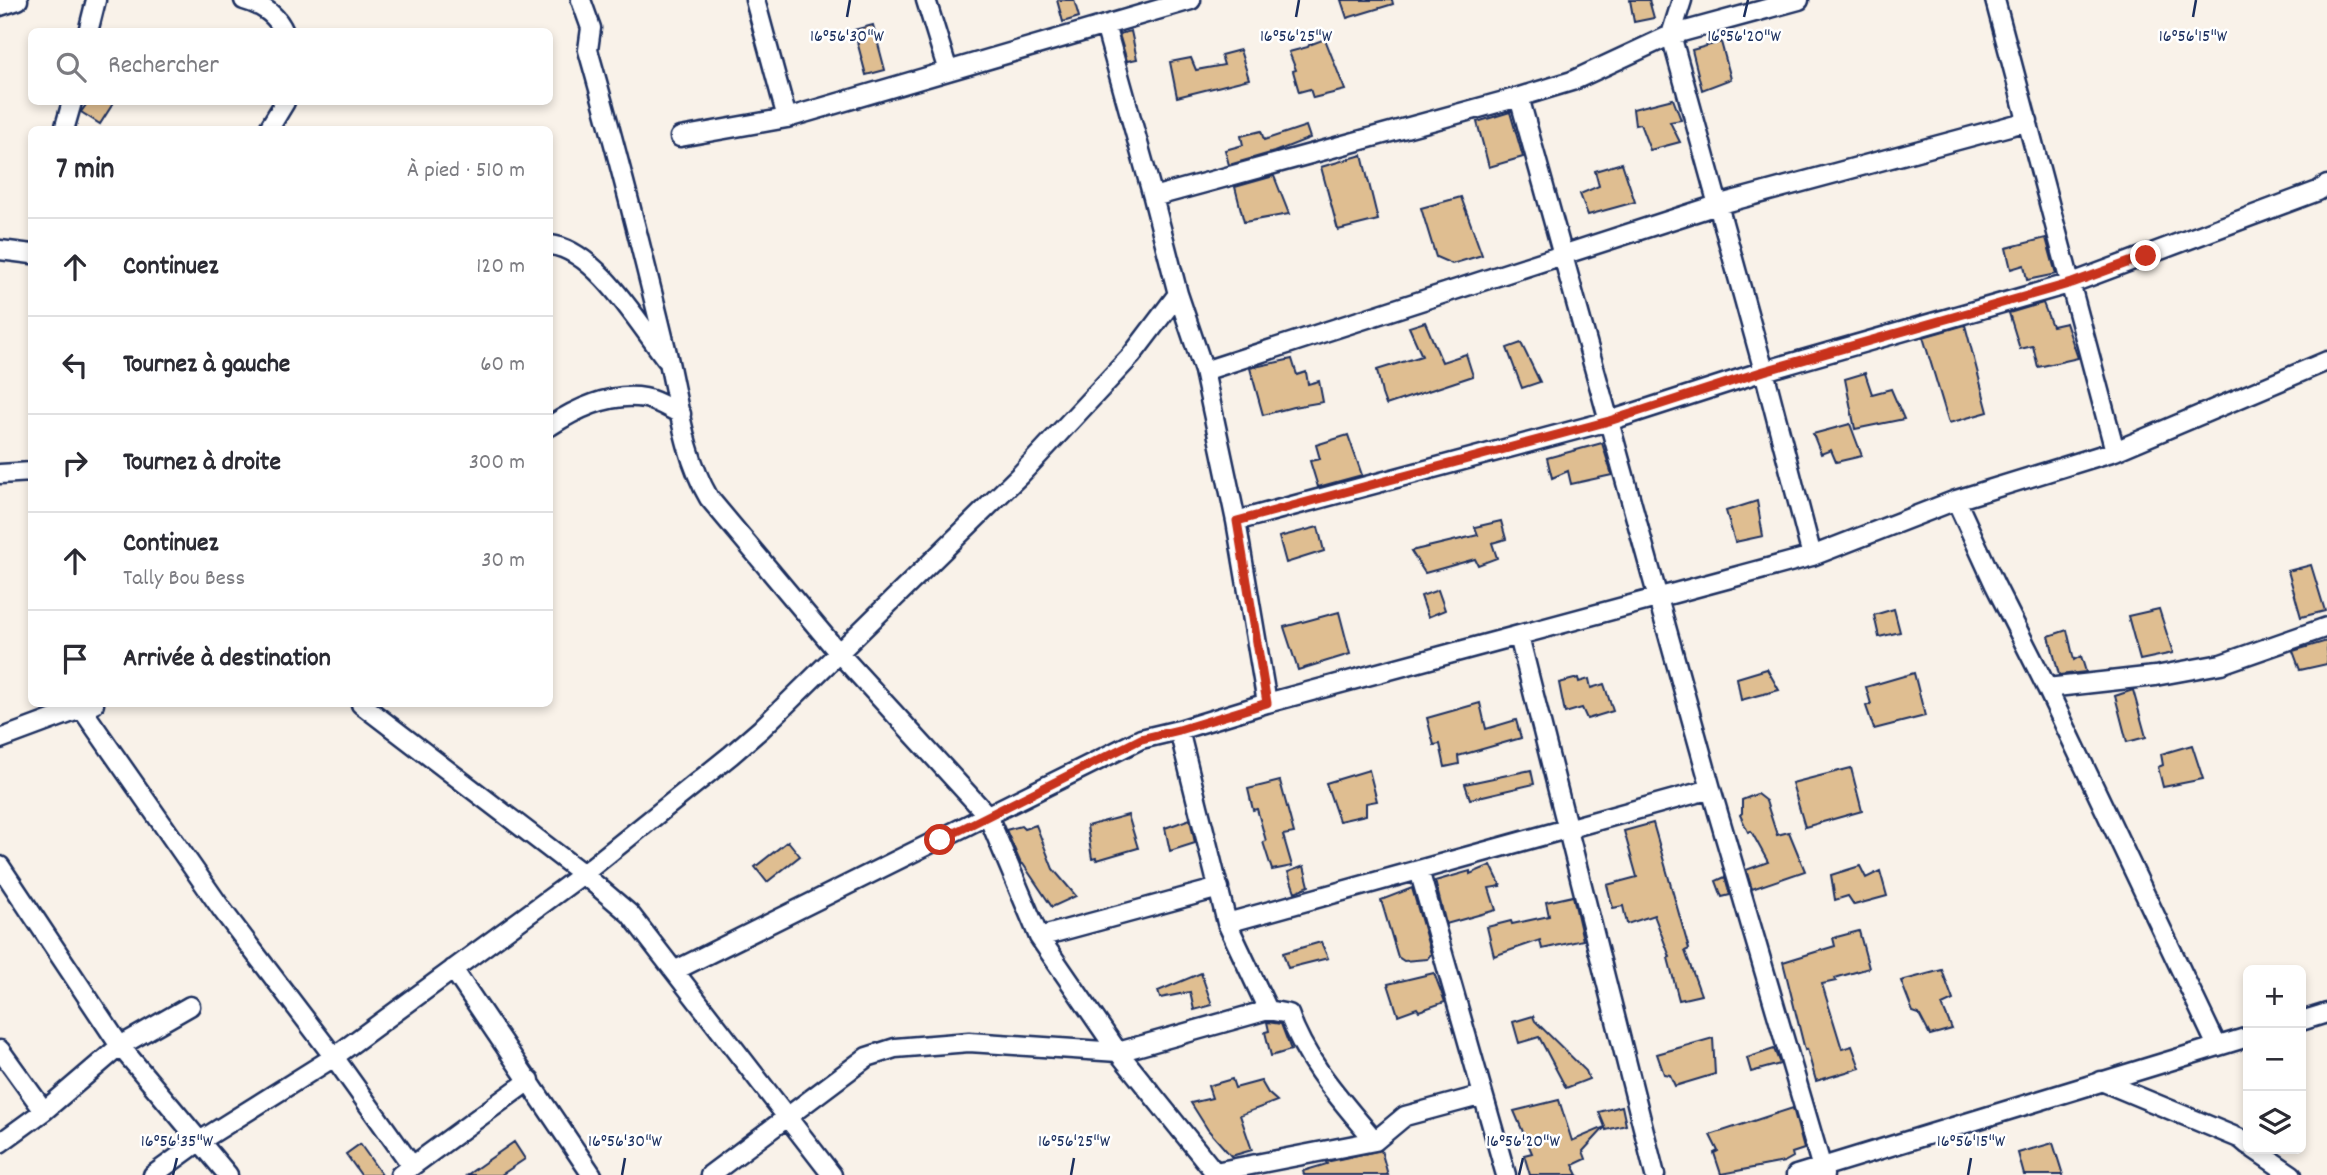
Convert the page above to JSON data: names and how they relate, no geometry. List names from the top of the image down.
{
  "page": {
    "search": "Rechercher",
    "heading": ["7 min", "À pied · 510 m"],
    "list": [
      ["Continuez", "120 m"],
      ["Tournez à gauche", "60 m"],
      ["Tournez à droite", "300 m"],
      ["Continuez", "Tally Bou Bess", "30 m"],
      "Arrivée à destination"
    ],
    "map_buttons": ["+", "−"]
  },
  "coordinates": [
    "16°56'30\"W",
    "16°56'25\"W",
    "16°56'20\"W",
    "16°56'15\"W",
    "16°56'35\"W"
  ]
}
